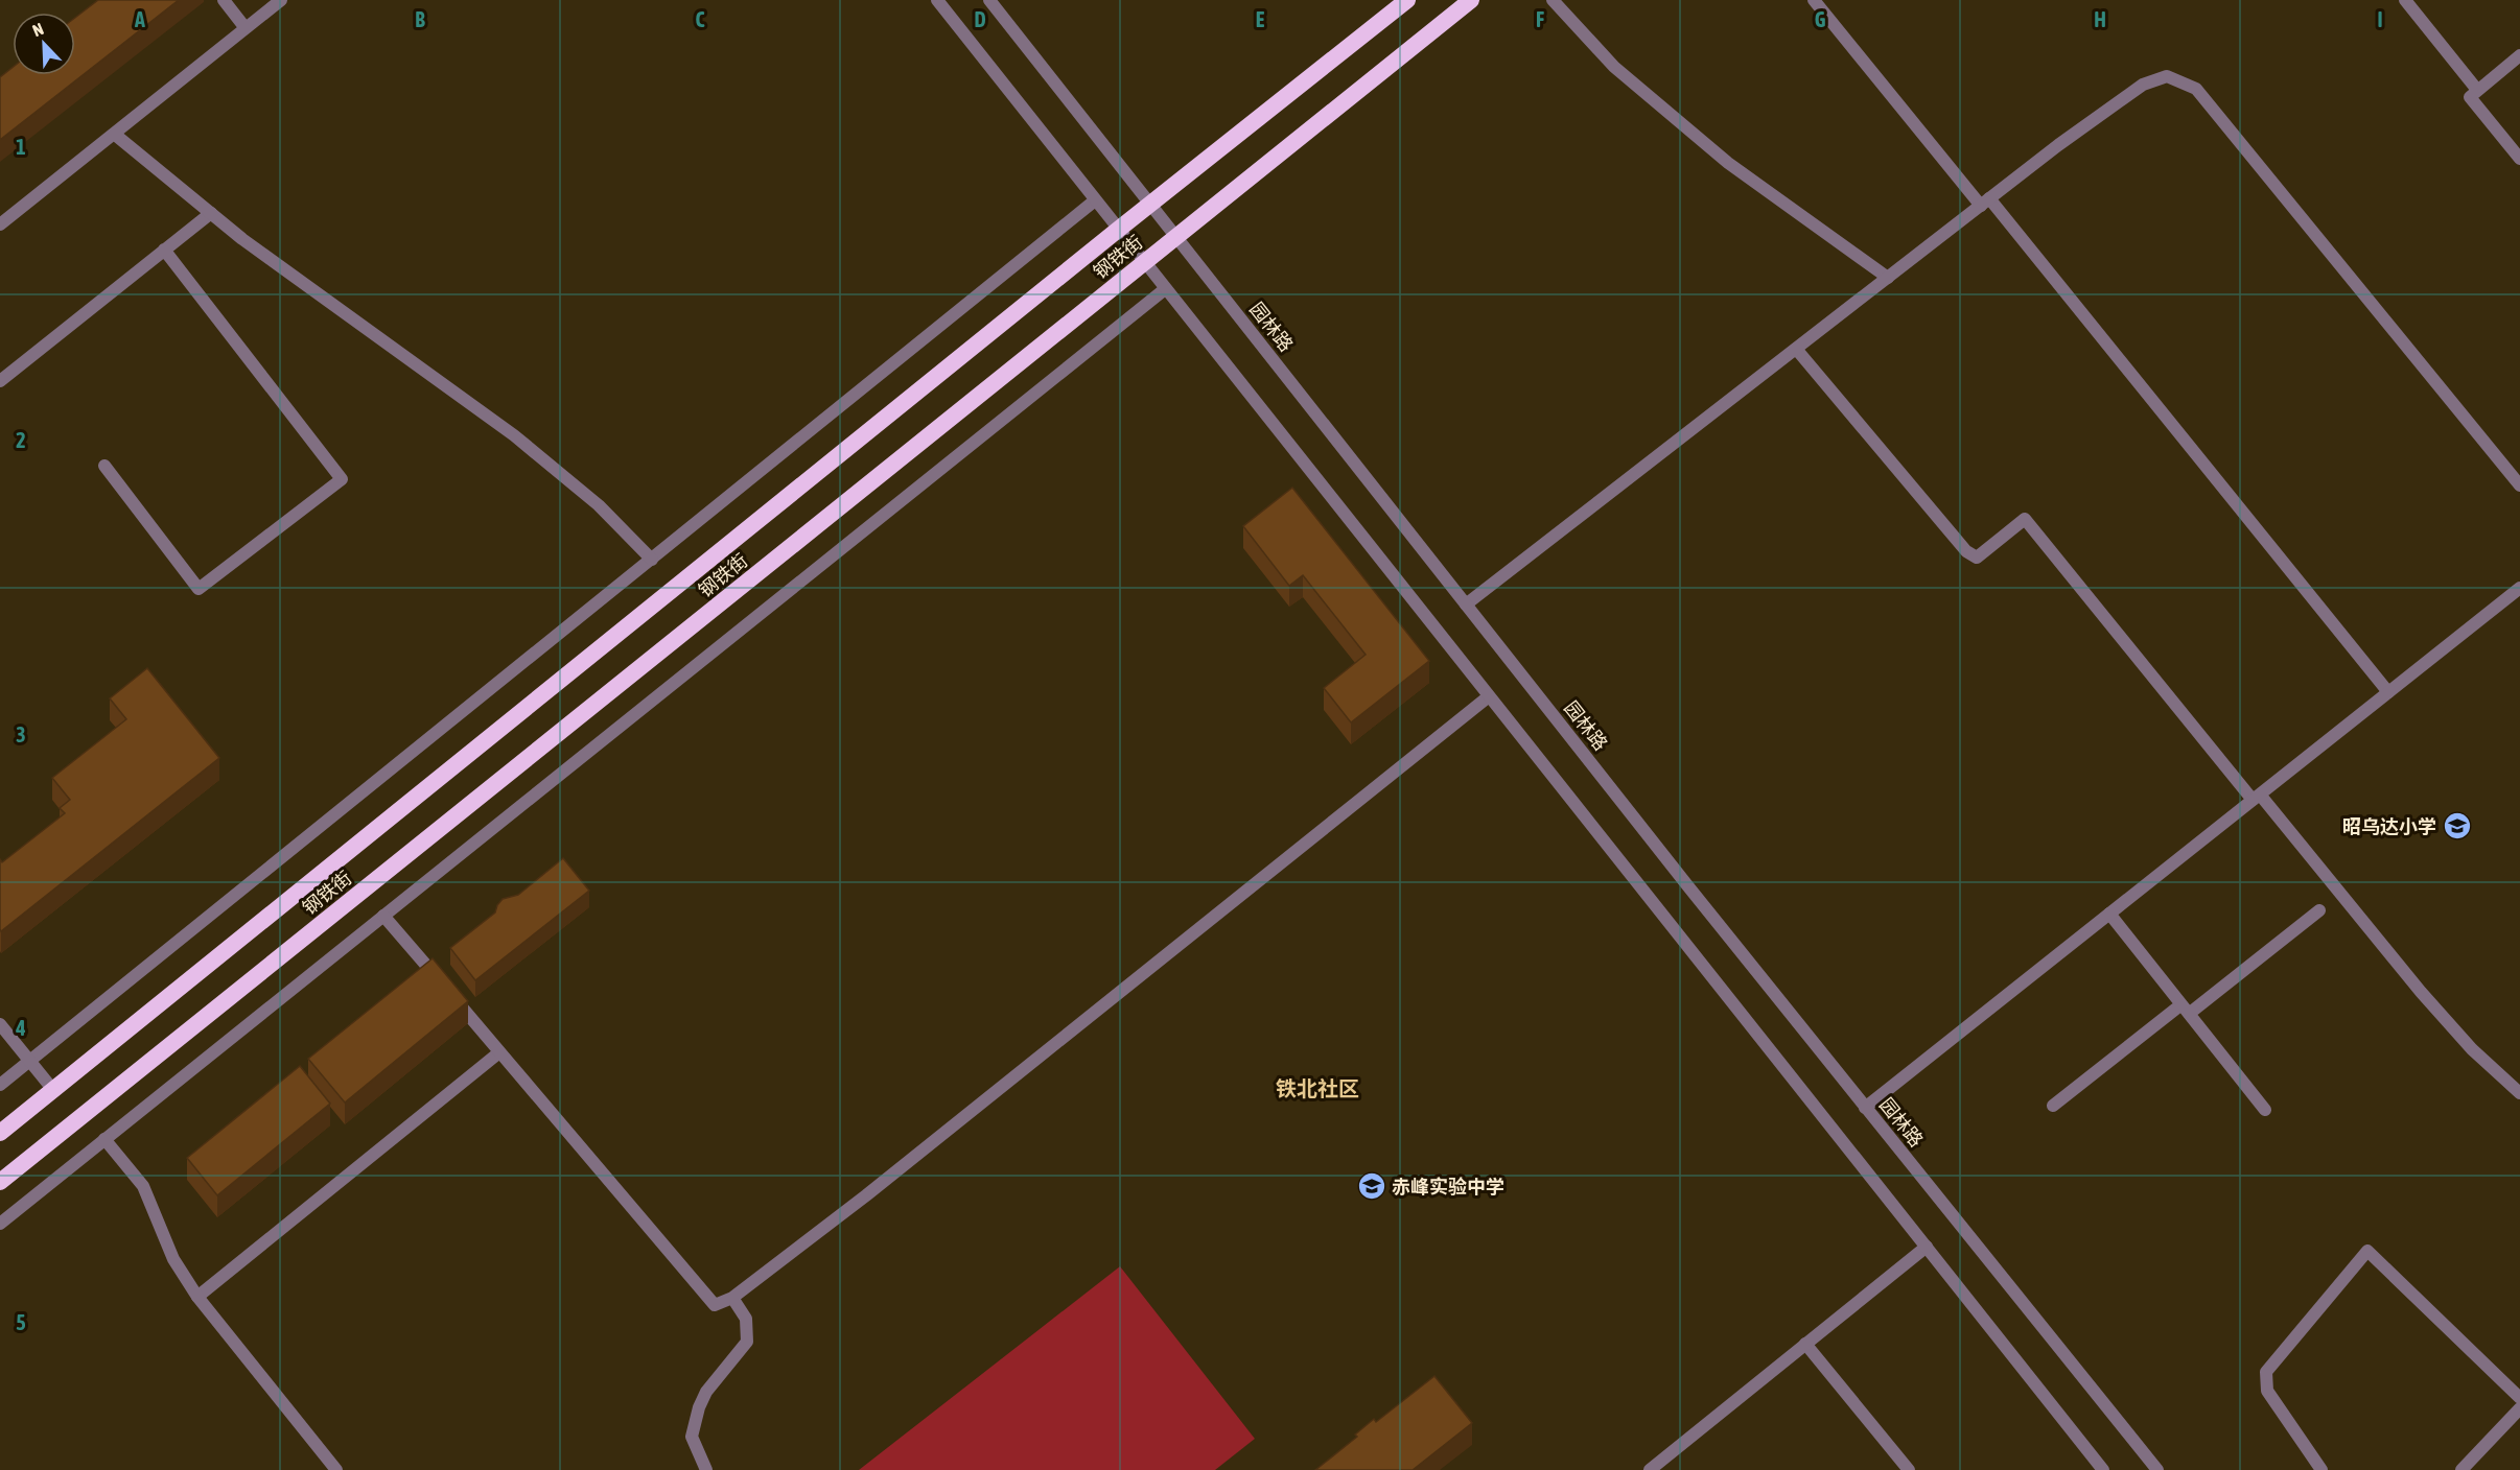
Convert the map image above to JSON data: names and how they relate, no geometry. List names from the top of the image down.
{
  "streets": {
    "highway": ["钢铁街"],
    "street": ["园林路"]
  },
  "crossings": [
    ["钢铁街", "园林路"]
  ],
  "districts": ["铁北社区"],
  "places": {
    "school or university": ["昭乌达小学", "赤峰实验中学"]
  },
  "north": "top left",
  "grid": {
    "columns": [
      "A",
      "B",
      "C",
      "D",
      "E",
      "F",
      "G",
      "H",
      "I"
    ],
    "rows": [
      "1",
      "2",
      "3",
      "4",
      "5"
    ]
  }
}
